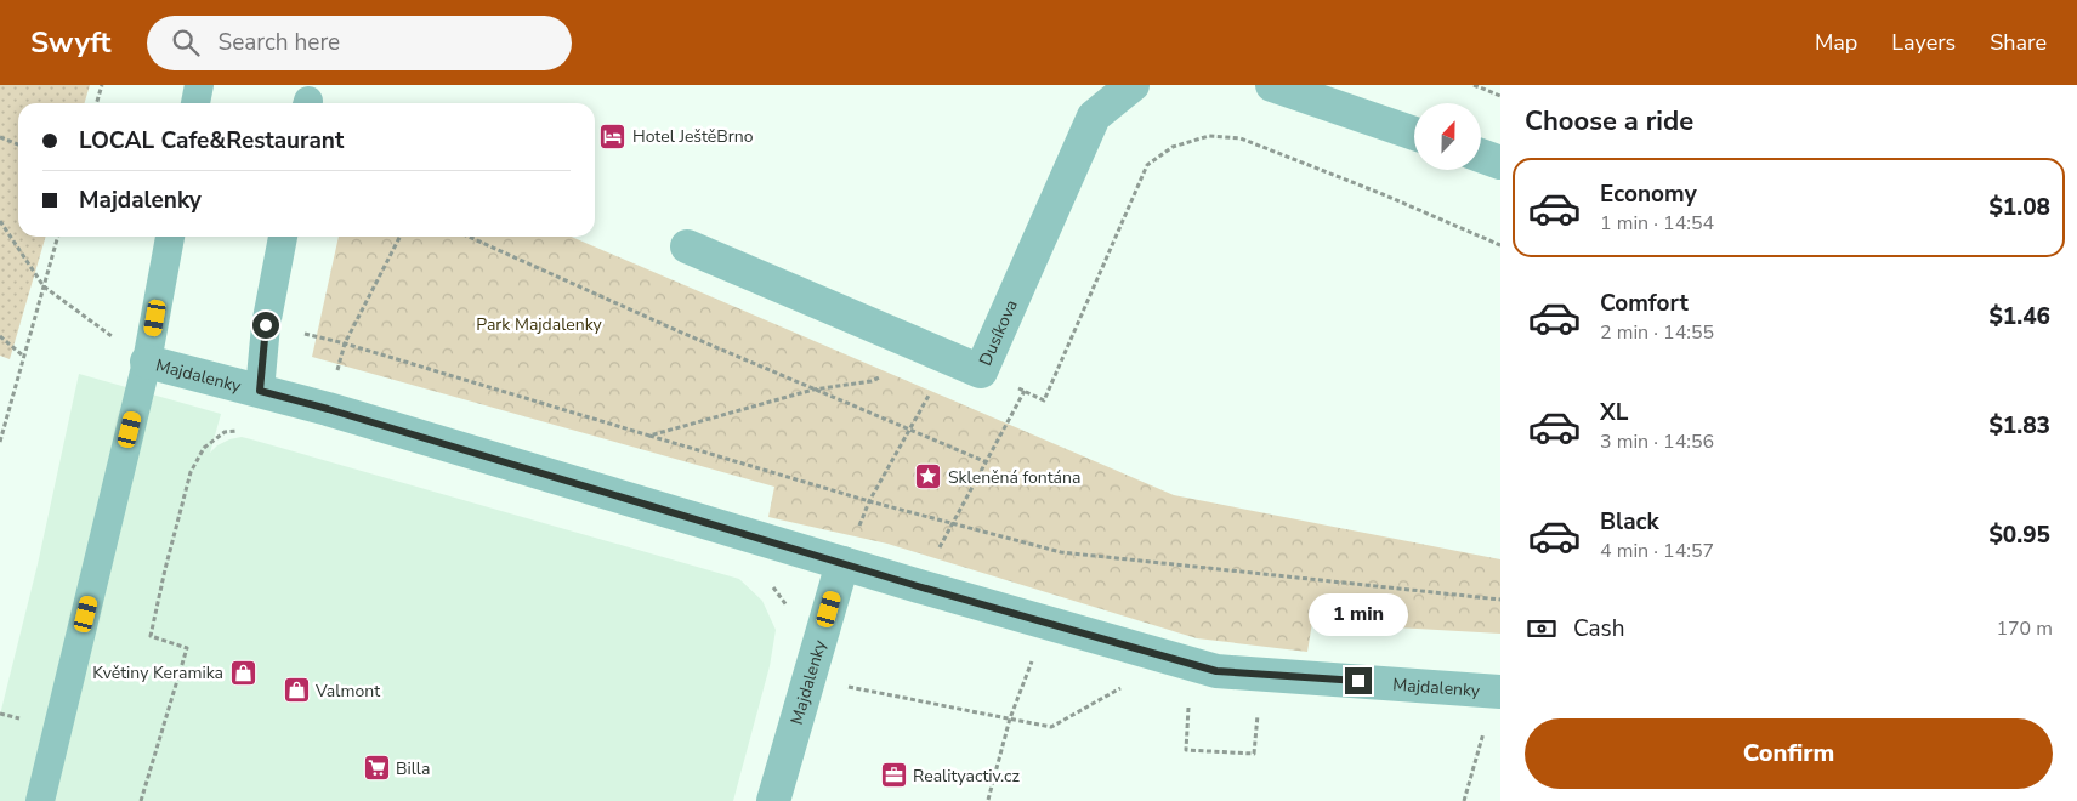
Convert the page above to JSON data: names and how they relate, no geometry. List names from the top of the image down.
{
  "streets": {
    "street": ["Dusíkova", "Majdalenky"]
  },
  "parks": ["Park Majdalenky"],
  "places": {
    "hotel": ["Hotel JeštěBrno"],
    "place": ["Skleněná fontána"],
    "shop": ["Květiny Keramika", "Valmont"],
    "supermarket": ["Billa"],
    "office": ["Realityactiv.cz"]
  },
  "north": "top",
  "page": {
    "header": "Swyft",
    "search": "Search here",
    "nav": ["Map", "Layers", "Share"],
    "heading": "Choose a ride",
    "banner": ["LOCAL Cafe&Restaurant", "Majdalenky"],
    "list": [
      {
        "name": "Economy",
        "note": "1 min · 14:54",
        "value": "$1.08"
      },
      {
        "name": "Comfort",
        "note": "2 min · 14:55",
        "value": "$1.46"
      },
      {
        "name": "XL",
        "note": "3 min · 14:56",
        "value": "$1.83"
      },
      {
        "name": "Black",
        "note": "4 min · 14:57",
        "value": "$0.95"
      }
    ],
    "bubble": "1 min",
    "pay": ["Cash", "170 m"],
    "buttons": "Confirm"
  }
}
